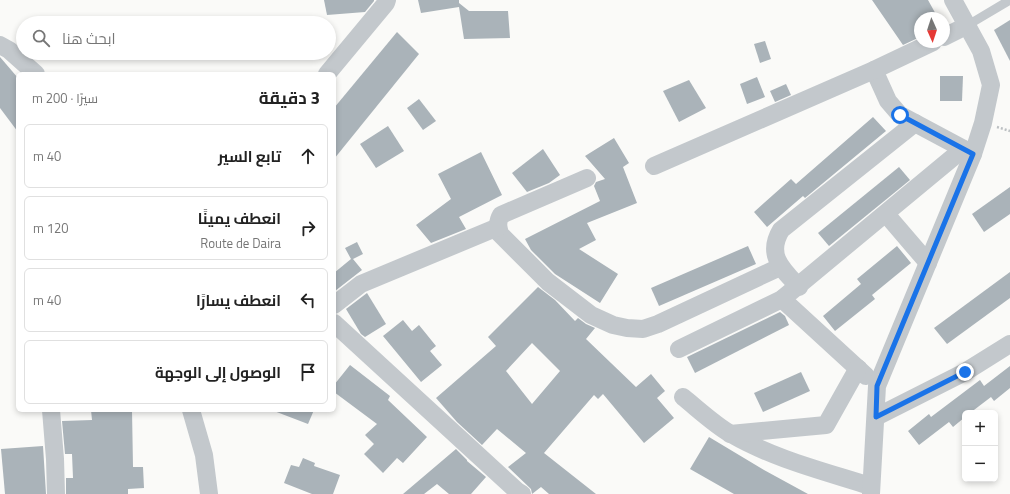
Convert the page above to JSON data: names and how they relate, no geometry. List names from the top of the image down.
{
  "north": "bottom",
  "page": {
    "search": "ابحث هنا",
    "heading": ["3 دقيقة", "سيرًا · 200 m"],
    "list": [
      ["تابع السير", "40 m"],
      ["انعطف يمينًا", "Route de Daira", "120 m"],
      ["انعطف يسارًا", "40 m"],
      "الوصول إلى الوجهة"
    ],
    "map_buttons": ["+", "−"]
  }
}
